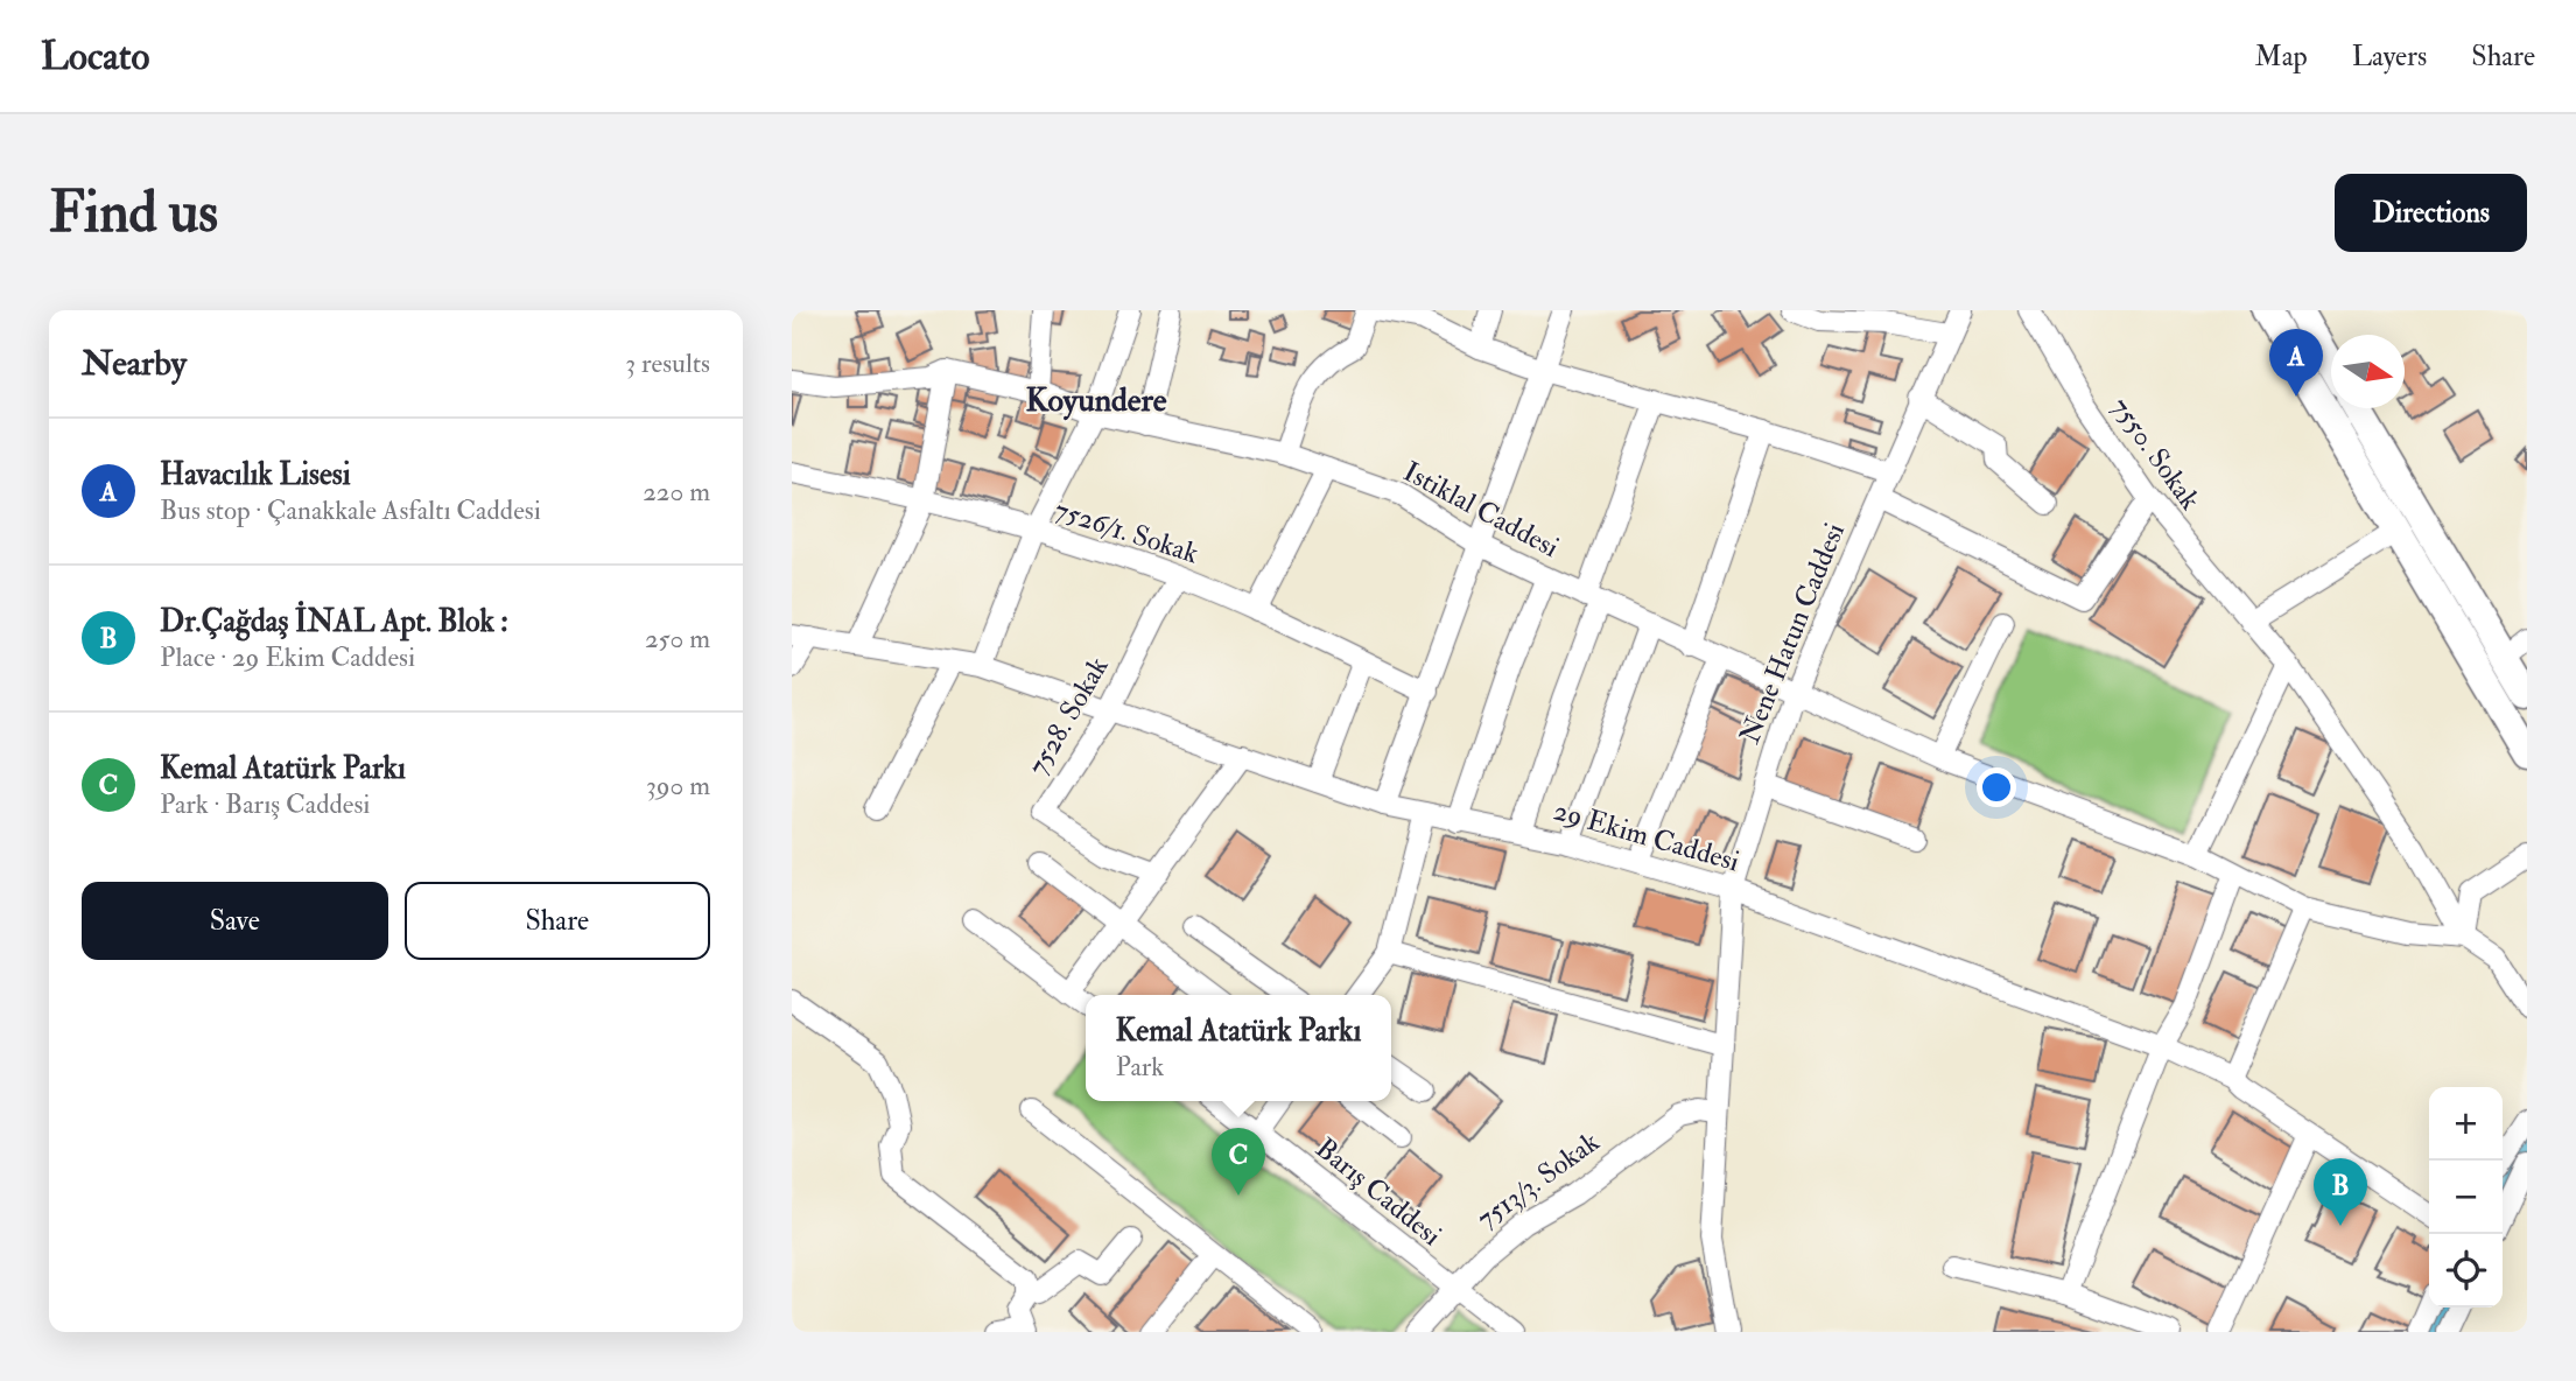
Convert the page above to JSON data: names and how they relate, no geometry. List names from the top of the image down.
{
  "streets": {
    "street": [
      "7550. Sokak",
      "Istiklal Caddesi",
      "7526/1. Sokak",
      "Nene Hatun Caddesi",
      "7528. Sokak",
      "29 Ekim Caddesi",
      "7513/3. Sokak",
      "Barış Caddesi"
    ]
  },
  "crossings": [
    ["7550. Sokak", "Istiklal Caddesi"],
    ["Istiklal Caddesi", "Nene Hatun Caddesi"],
    ["7526/1. Sokak", "7528. Sokak"],
    ["Nene Hatun Caddesi", "29 Ekim Caddesi"],
    ["Nene Hatun Caddesi", "7513/3. Sokak"],
    ["7528. Sokak", "29 Ekim Caddesi"],
    ["7513/3. Sokak", "Barış Caddesi"]
  ],
  "districts": ["Koyundere"],
  "north": "right",
  "page": {
    "header": "Locato",
    "nav": ["Map", "Layers", "Share"],
    "buttons": [
      "Directions",
      ["Save", "Share"]
    ],
    "title": "Find us",
    "heading": ["Nearby", "3 results"],
    "pins": ["A", "C", "B"],
    "list": [
      {
        "mark": "A",
        "name": "Havacılık Lisesi",
        "note": "Bus stop · Çanakkale Asfaltı Caddesi",
        "value": "220 m"
      },
      {
        "mark": "B",
        "name": "Dr.Çağdaş İNAL Apt. Blok :",
        "note": "Place · 29 Ekim Caddesi",
        "value": "250 m"
      },
      {
        "mark": "C",
        "name": "Kemal Atatürk Parkı",
        "note": "Park · Barış Caddesi",
        "value": "390 m"
      }
    ],
    "popup": ["Kemal Atatürk Parkı", "Park"],
    "map_buttons": ["+", "−"]
  }
}
